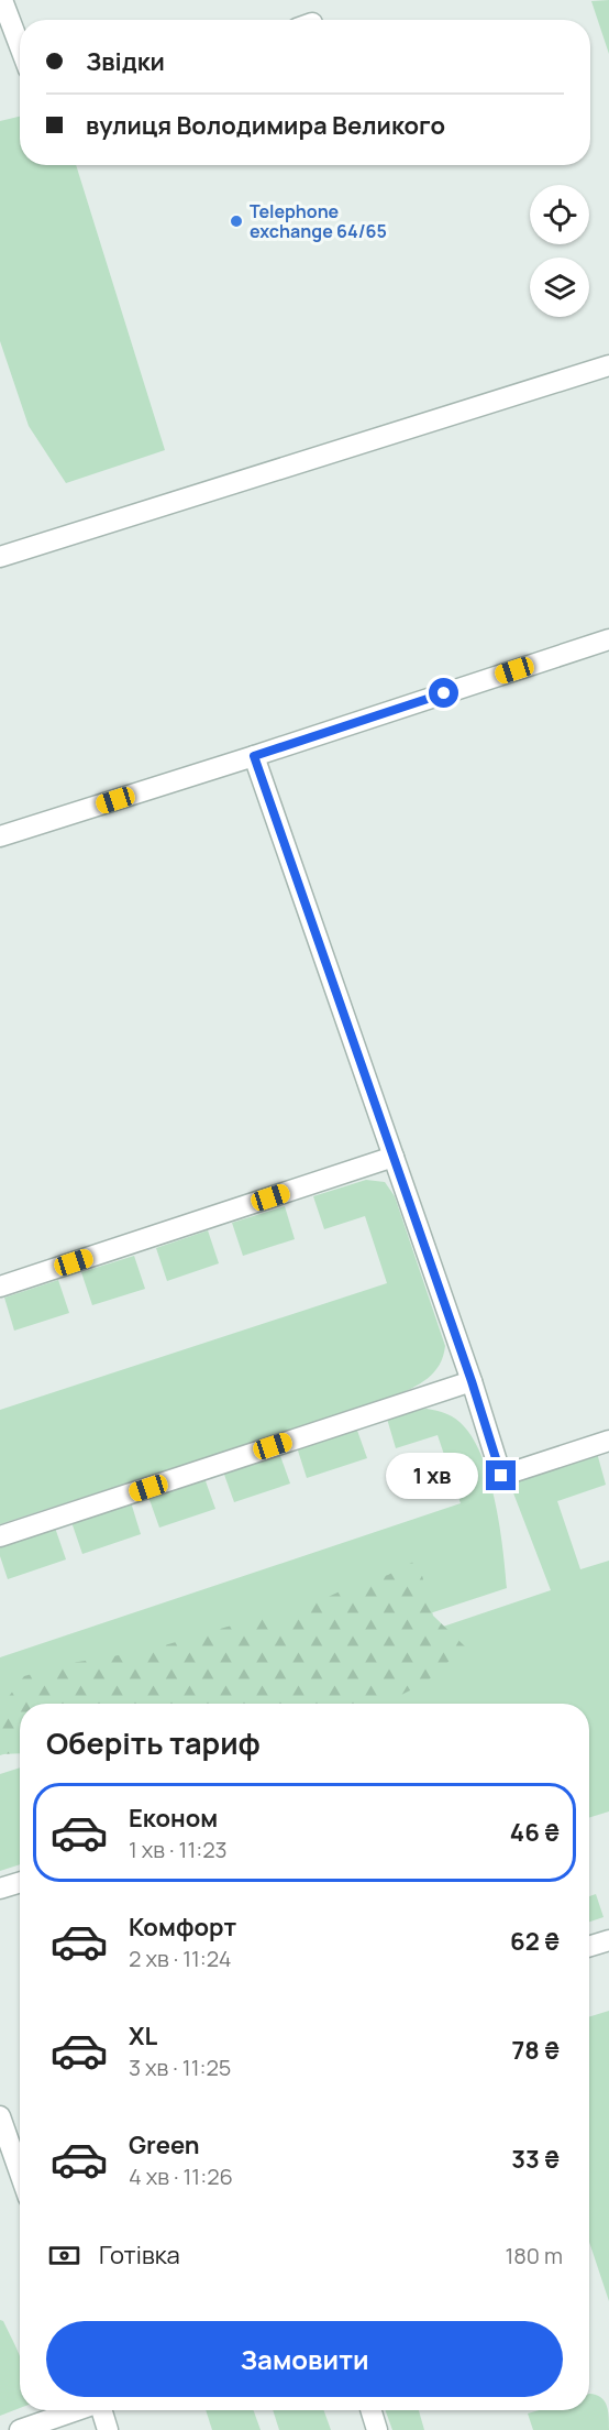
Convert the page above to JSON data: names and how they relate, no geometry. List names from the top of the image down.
{
  "places": ["Telephone exchange 64/65"],
  "page": {
    "banner": ["Звідки", "вулиця Володимира Великого"],
    "bubble": "1 хв",
    "heading": "Оберіть тариф",
    "list": [
      {
        "name": "Економ",
        "note": "1 хв · 11:23",
        "value": "46 ₴"
      },
      {
        "name": "Комфорт",
        "note": "2 хв · 11:24",
        "value": "62 ₴"
      },
      {
        "name": "XL",
        "note": "3 хв · 11:25",
        "value": "78 ₴"
      },
      {
        "name": "Green",
        "note": "4 хв · 11:26",
        "value": "33 ₴"
      }
    ],
    "pay": ["Готівка", "180 m"],
    "buttons": "Замовити"
  }
}
